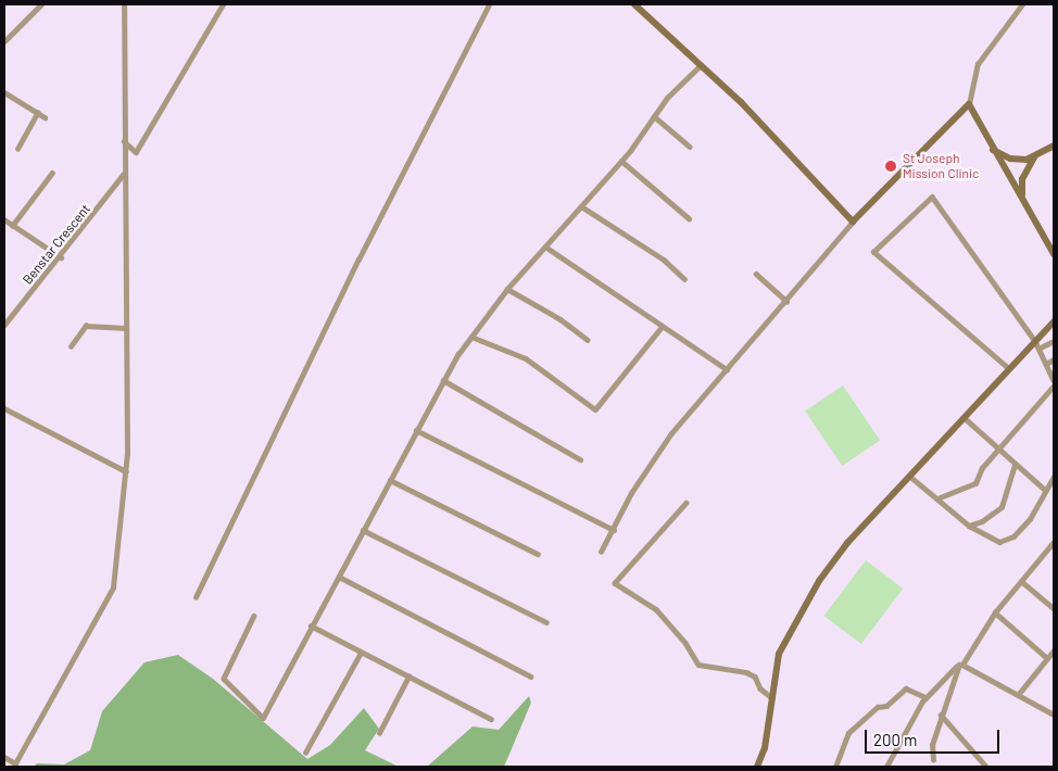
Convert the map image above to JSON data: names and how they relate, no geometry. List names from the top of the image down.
{
  "streets": {
    "street": ["Benstar Crescent"]
  },
  "places": ["St Joseph Mission Clinic"],
  "scale_bar": "200 m"
}
